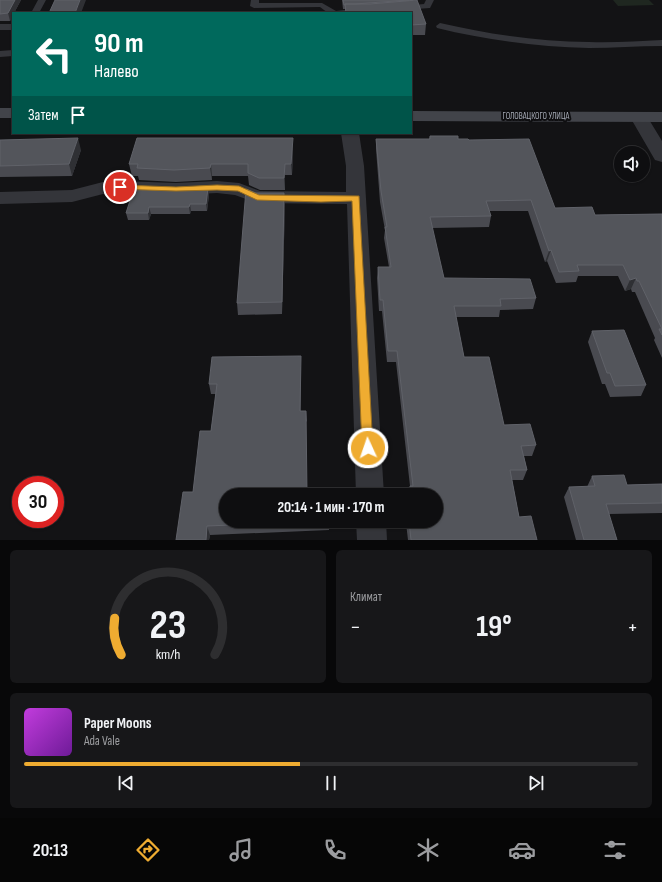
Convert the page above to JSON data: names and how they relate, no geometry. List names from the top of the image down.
{
  "streets": {
    "main road": ["ГОЛОВАЦКОГО УЛИЦА"]
  },
  "page": {
    "turn": ["90 m", "Налево"],
    "then": "Затем",
    "limit": "30",
    "trip": "20:14 · 1 мин · 170 m",
    "tile": "Климат",
    "heat": ["−", "19°", "+"],
    "song": ["Paper Moons", "Ada Vale"],
    "tabs": "20:13",
    "gauge": ["23", "km/h"]
  }
}
